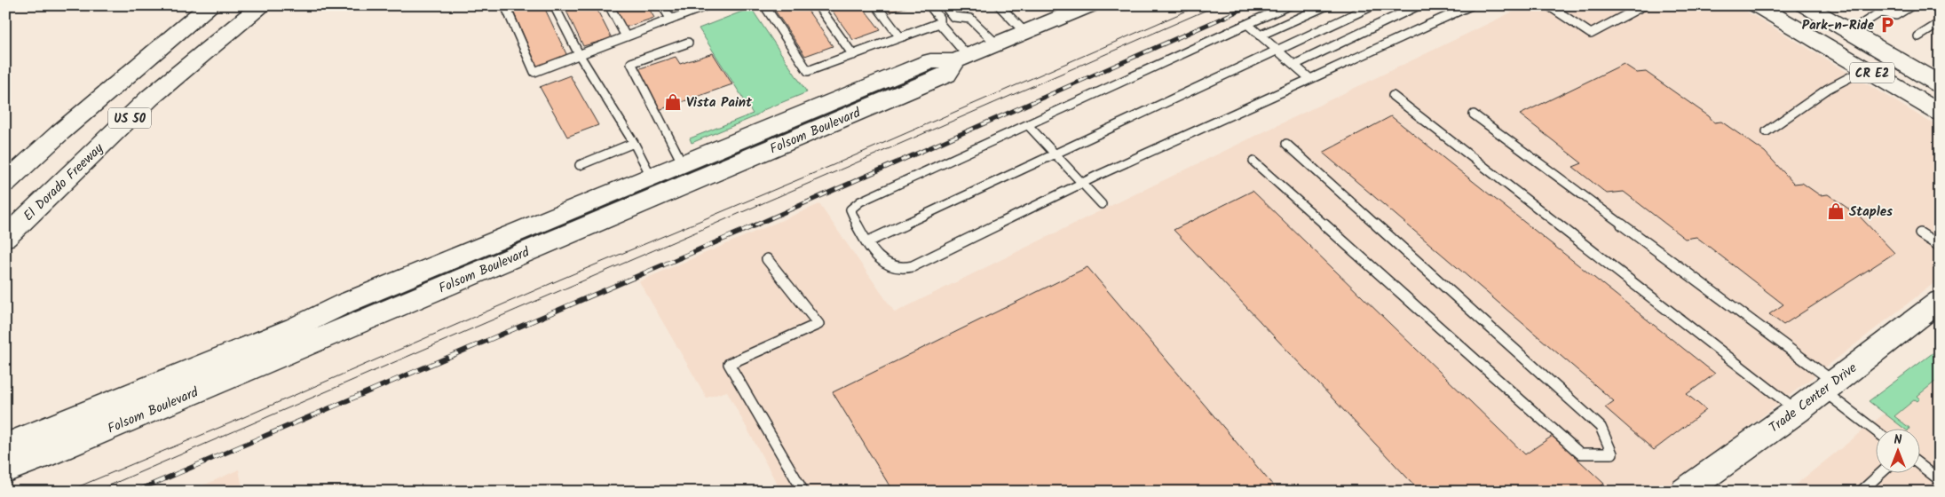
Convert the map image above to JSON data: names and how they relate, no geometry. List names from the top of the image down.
{
  "streets": {
    "main road": [
      "CR E2",
      "US 50",
      "Folsom Boulevard",
      "El Dorado Freeway",
      "Trade Center Drive"
    ]
  },
  "places": {
    "parking": ["Park-n-Ride"],
    "shop": ["Vista Paint", "Staples"]
  },
  "north": "top"
}
